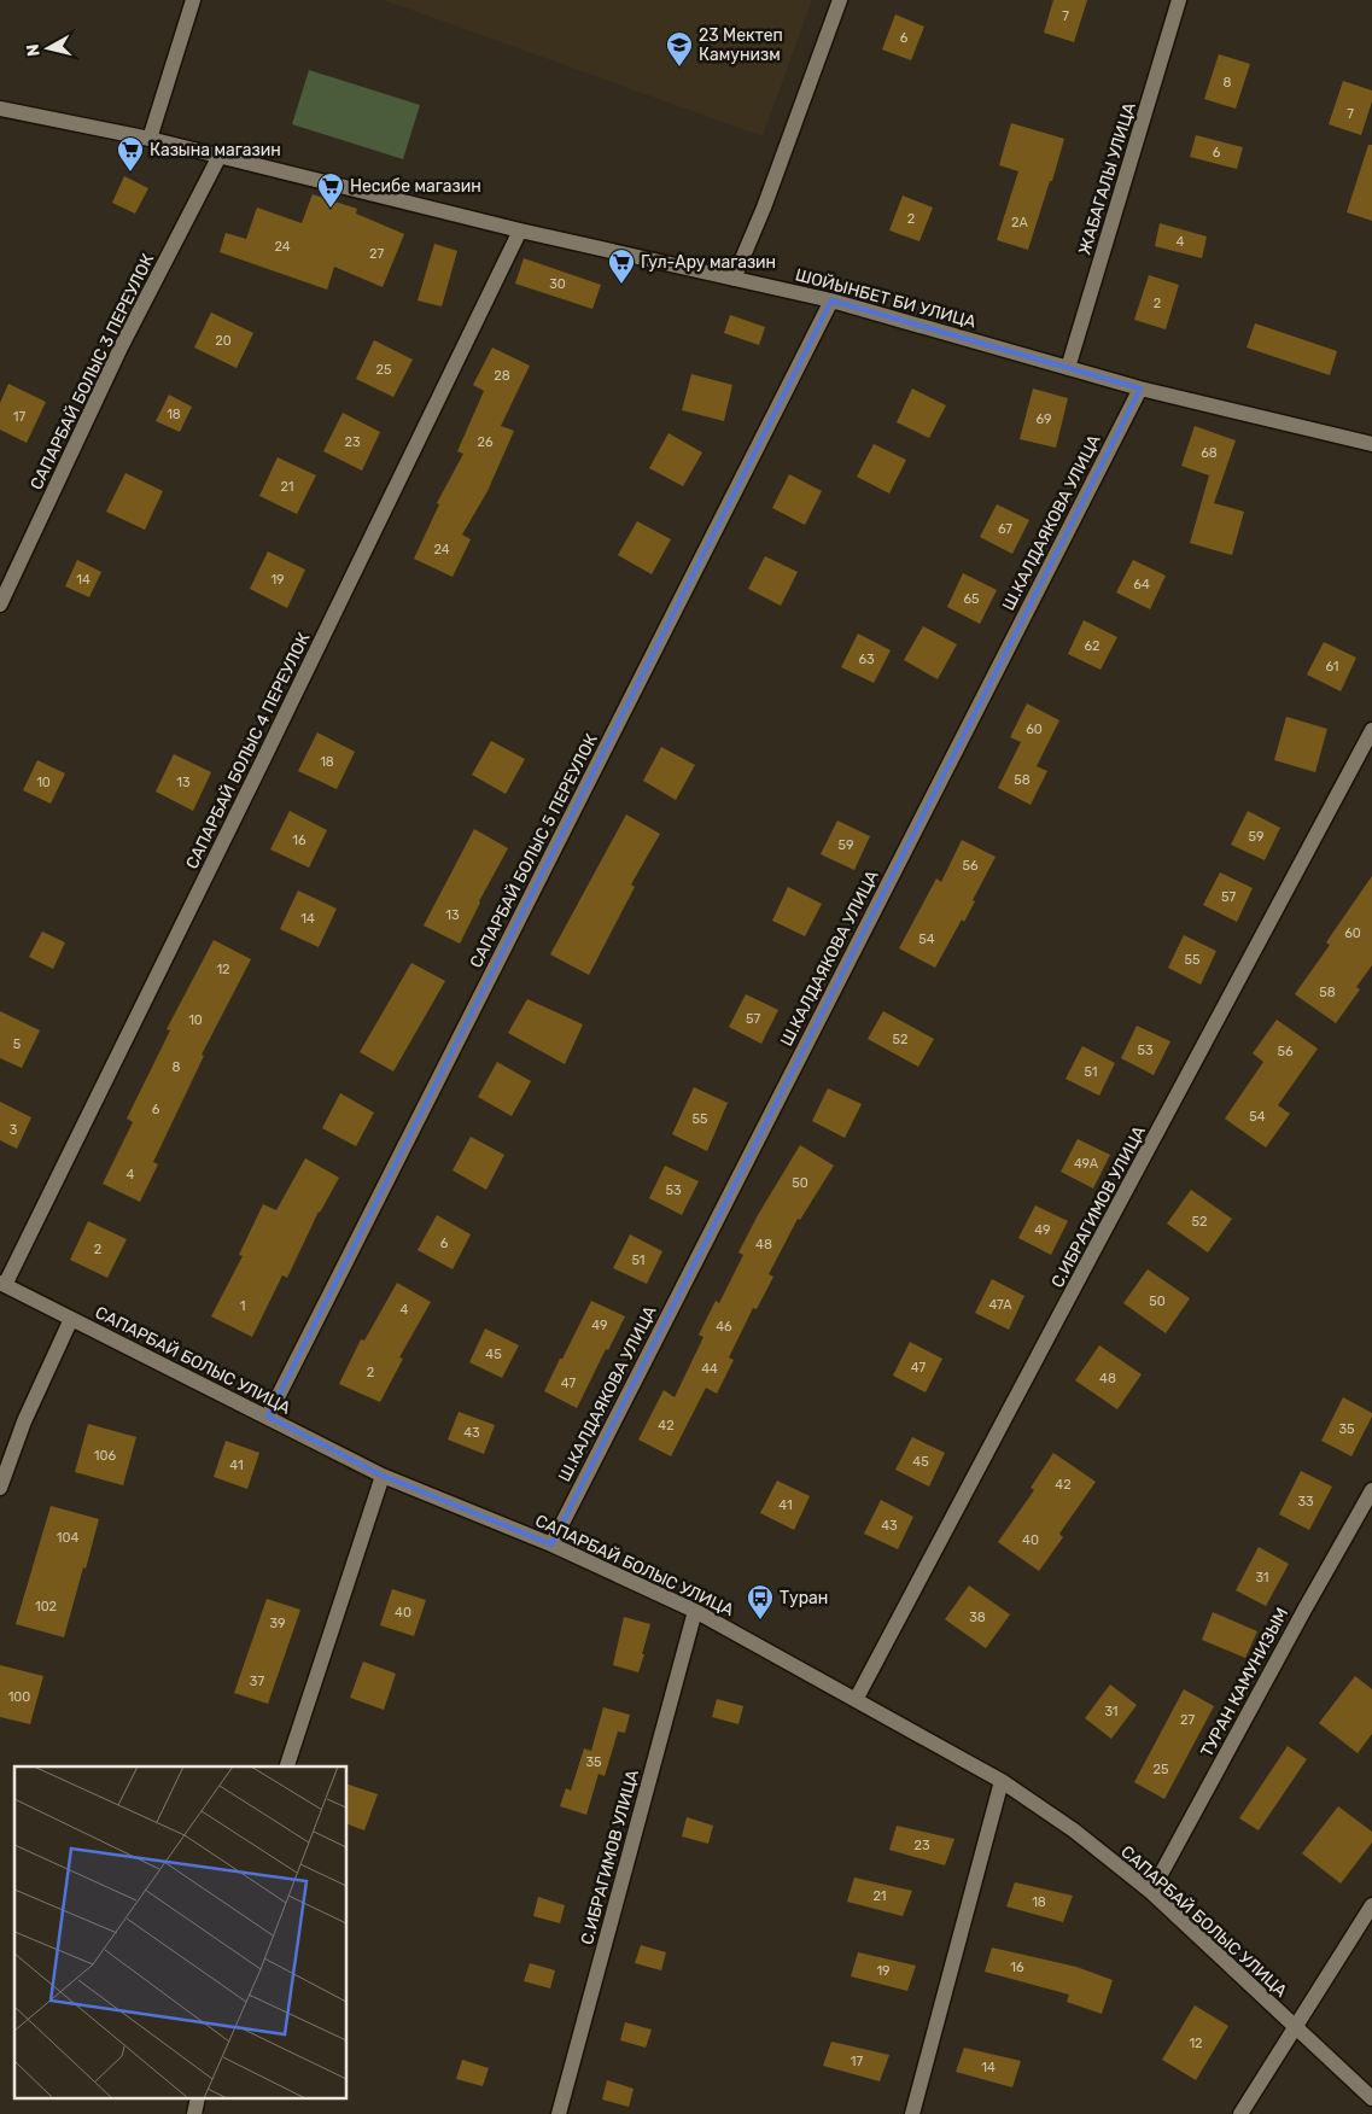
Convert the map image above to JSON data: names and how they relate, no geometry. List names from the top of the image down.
{
  "streets": {
    "street": [
      "ЖАБАГАЛЫ УЛИЦА",
      "ШОЙЫНБЕТ БИ УЛИЦА",
      "САПАРБАЙ БОЛЫС 3 ПЕРЕУЛОК",
      "Ш.КАЛДАЯКОВА УЛИЦА",
      "САПАРБАЙ БОЛЫС 4 ПЕРЕУЛОК",
      "САПАРБАЙ БОЛЫС 5 ПЕРЕУЛОК",
      "С.ИБРАГИМОВ УЛИЦА",
      "САПАРБАЙ БОЛЫС УЛИЦА",
      "ТУРАН КАМУНИЗЫМ"
    ]
  },
  "crossings": [
    ["ЖАБАГАЛЫ УЛИЦА", "ШОЙЫНБЕТ БИ УЛИЦА"],
    ["ШОЙЫНБЕТ БИ УЛИЦА", "САПАРБАЙ БОЛЫС 3 ПЕРЕУЛОК"],
    ["ШОЙЫНБЕТ БИ УЛИЦА", "Ш.КАЛДАЯКОВА УЛИЦА"],
    ["ШОЙЫНБЕТ БИ УЛИЦА", "САПАРБАЙ БОЛЫС 4 ПЕРЕУЛОК"],
    ["ШОЙЫНБЕТ БИ УЛИЦА", "САПАРБАЙ БОЛЫС 5 ПЕРЕУЛОК"],
    ["Ш.КАЛДАЯКОВА УЛИЦА", "САПАРБАЙ БОЛЫС УЛИЦА"],
    ["САПАРБАЙ БОЛЫС 4 ПЕРЕУЛОК", "САПАРБАЙ БОЛЫС УЛИЦА"],
    ["САПАРБАЙ БОЛЫС 5 ПЕРЕУЛОК", "САПАРБАЙ БОЛЫС УЛИЦА"],
    ["С.ИБРАГИМОВ УЛИЦА", "САПАРБАЙ БОЛЫС УЛИЦА"],
    ["САПАРБАЙ БОЛЫС УЛИЦА", "ТУРАН КАМУНИЗЫМ"]
  ],
  "places": {
    "school or university": ["23 Мектеп Камунизм"],
    "supermarket": ["Казына магазин", "Несибе магазин", "Гул-Ару магазин"],
    "bus stop": ["Туран"]
  },
  "house_numbers": [
    "7",
    "6",
    "8",
    "7",
    "6",
    "2",
    "2A",
    "4",
    "24",
    "27",
    "30",
    "2",
    "20",
    "25",
    "28",
    "18",
    "17",
    "69",
    "23",
    "26",
    "68",
    "21",
    "67",
    "24",
    "14",
    "19",
    "64",
    "65",
    "62",
    "63",
    "61",
    "60",
    "18",
    "58",
    "10",
    "13",
    "59",
    "16",
    "59",
    "56",
    "57",
    "13",
    "14",
    "60",
    "54",
    "55",
    "12",
    "58",
    "57",
    "10",
    "52",
    "5",
    "53",
    "56",
    "8",
    "51",
    "6",
    "54",
    "55",
    "3",
    "49A",
    "4",
    "50",
    "53",
    "52",
    "49",
    "6",
    "48",
    "2",
    "51",
    "50",
    "47A",
    "1",
    "4",
    "49",
    "46",
    "45",
    "47",
    "44",
    "2",
    "48",
    "47",
    "42",
    "35",
    "43",
    "106",
    "45",
    "41",
    "42",
    "33",
    "41",
    "43",
    "104",
    "40",
    "31",
    "102",
    "40",
    "38",
    "39",
    "37",
    "100",
    "31",
    "27",
    "35",
    "25",
    "23",
    "21",
    "18",
    "16",
    "19",
    "12",
    "17",
    "14"
  ],
  "north": "left"
}
